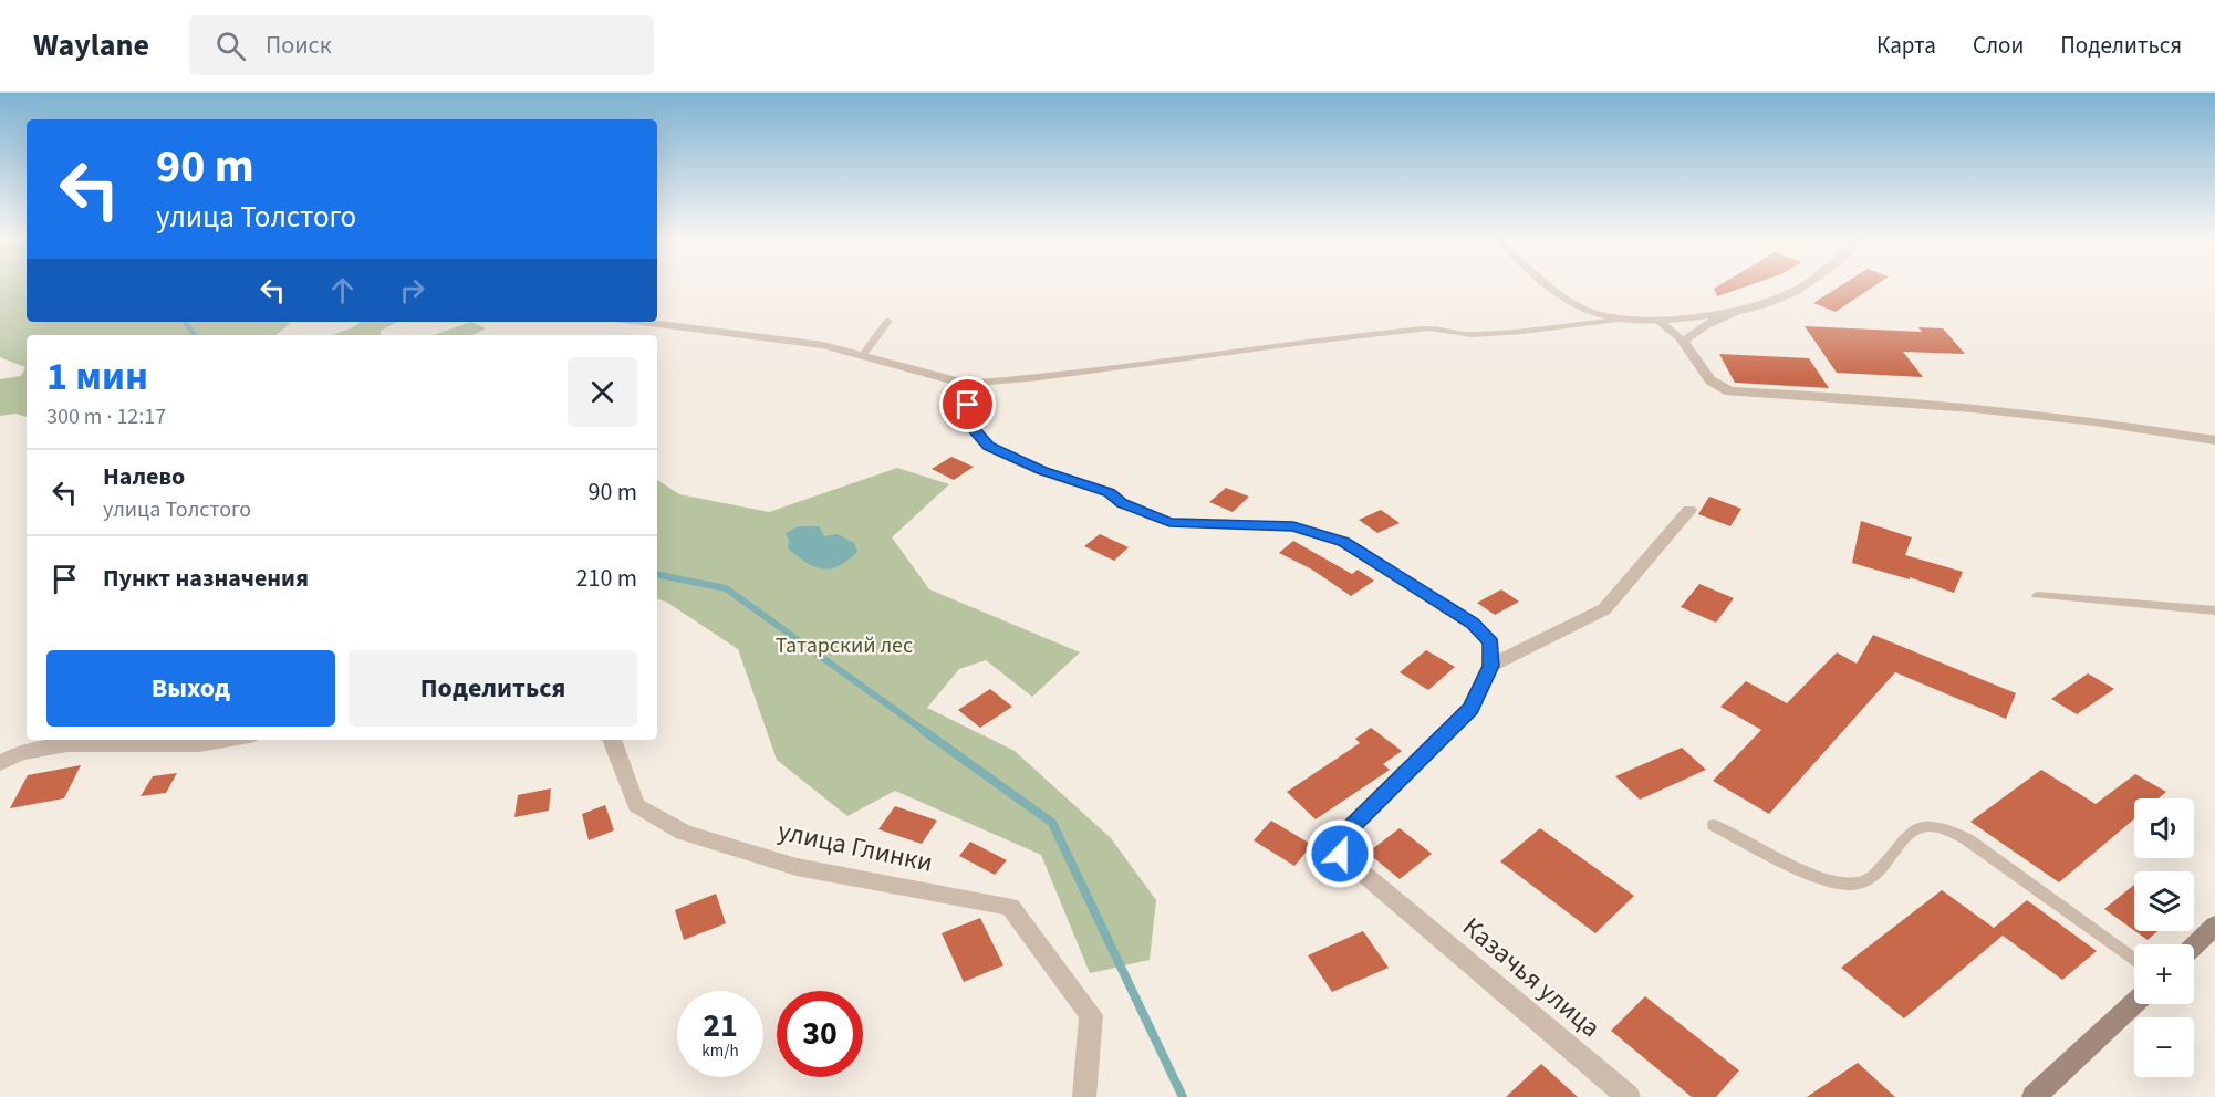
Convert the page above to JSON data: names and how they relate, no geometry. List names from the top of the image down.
{
  "streets": {
    "street": ["улица Глинки", "Казачья улица"]
  },
  "parks": ["Татарский лес"],
  "page": {
    "header": "Waylane",
    "search": "Поиск",
    "nav": ["Карта", "Слои", "Поделиться"],
    "turn": ["90 m", "улица Толстого"],
    "heading": ["1 мин", "300 m · 12:17"],
    "list": [
      {
        "name": "Налево",
        "note": "улица Толстого",
        "value": "90 m"
      },
      {
        "name": "Пункт назначения",
        "value": "210 m"
      }
    ],
    "buttons": ["Выход", "Поделиться"],
    "map_buttons": ["+", "−"],
    "speed": "21 km/h",
    "limit": "30"
  }
}
